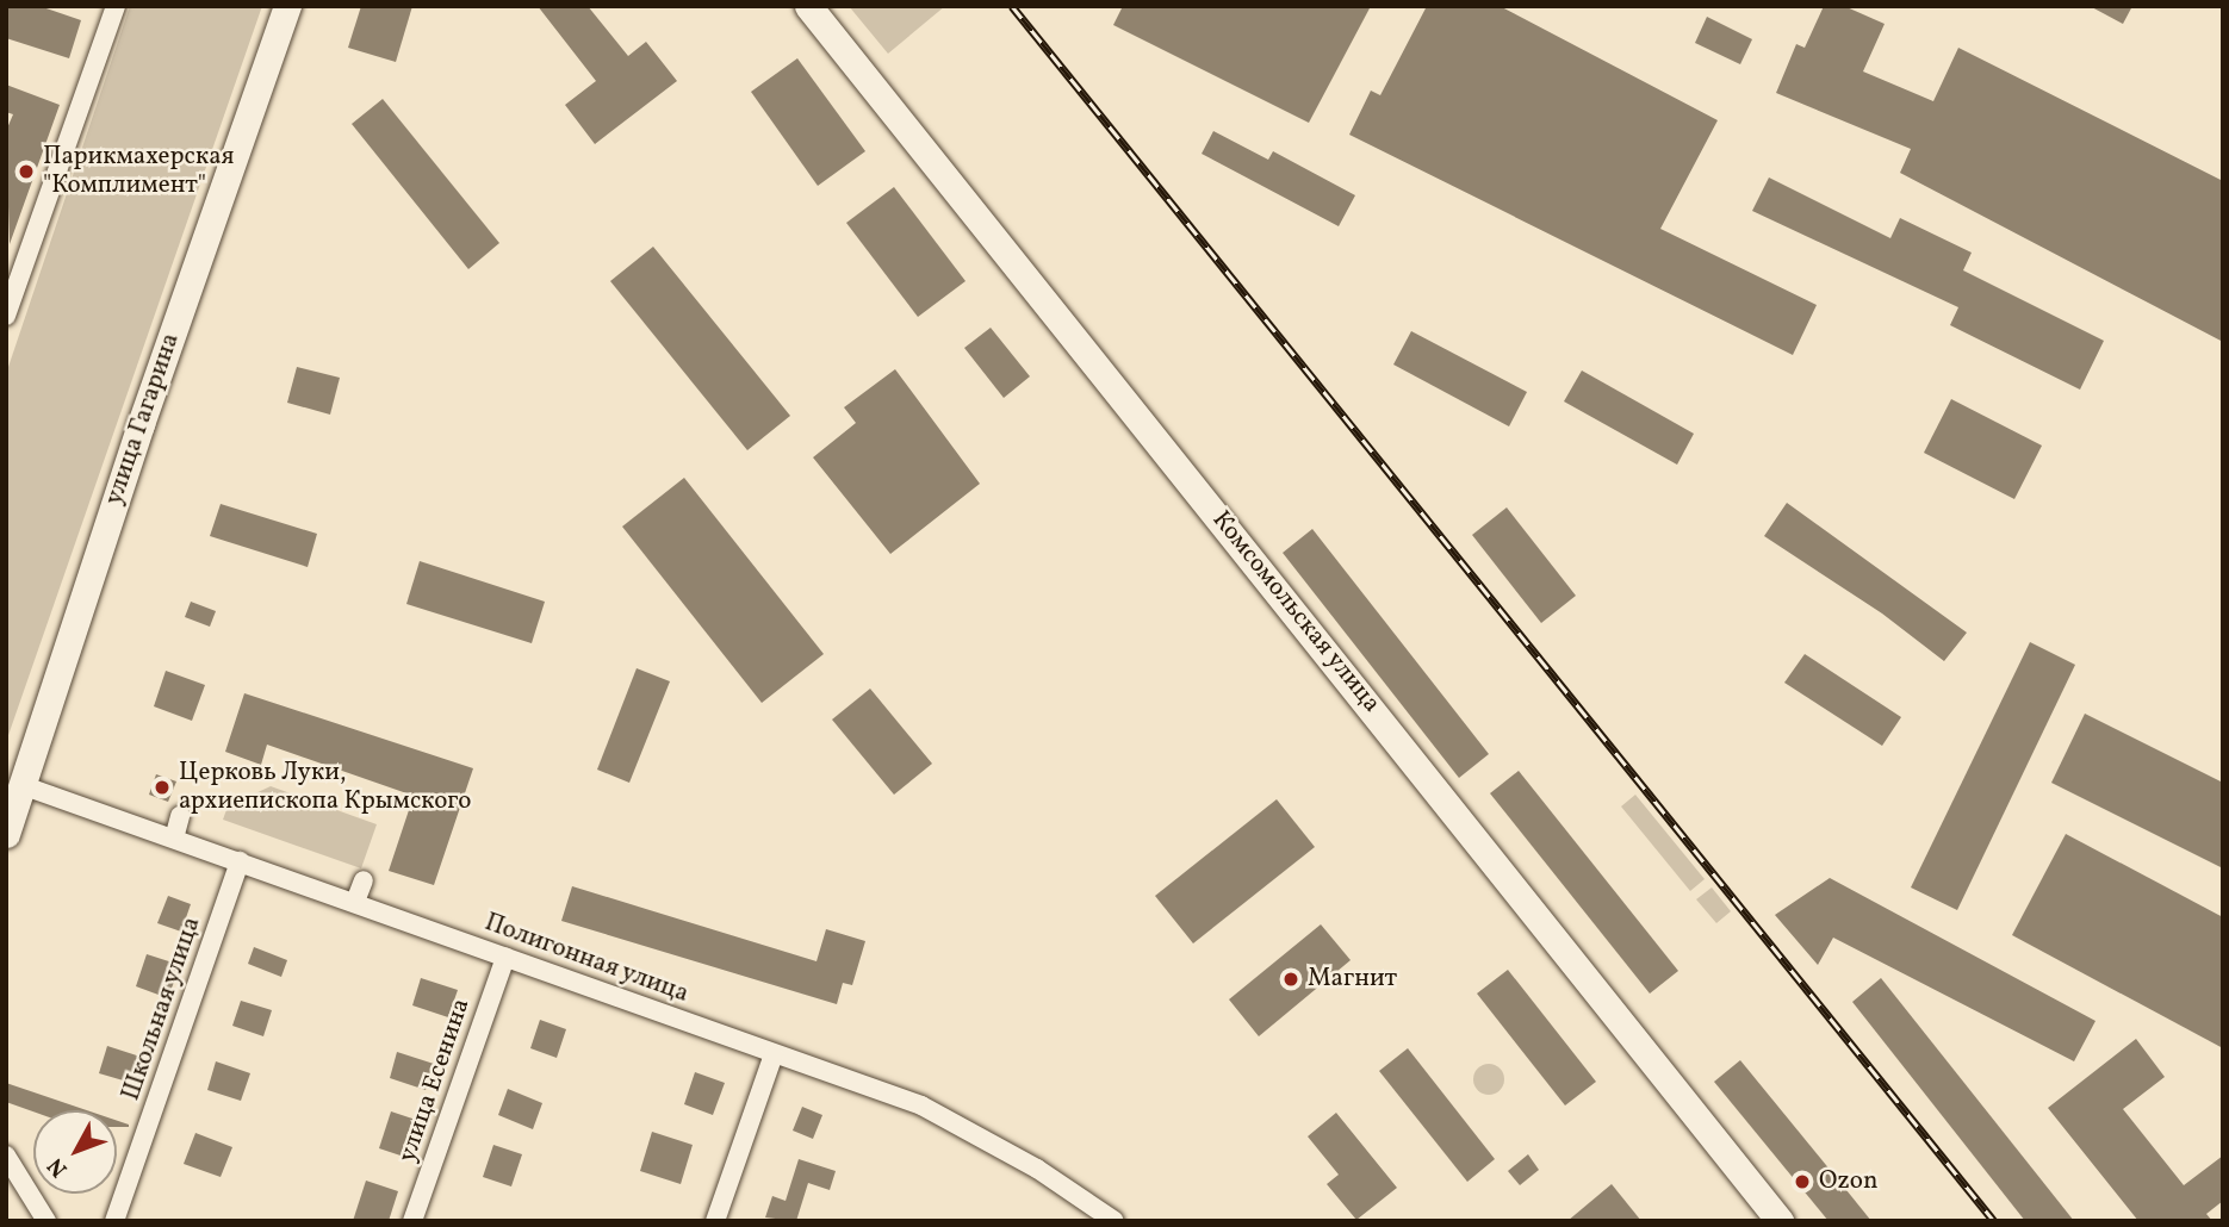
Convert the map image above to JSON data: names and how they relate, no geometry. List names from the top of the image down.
{
  "streets": {
    "street": [
      "улица Гагарина",
      "Комсомольская улица",
      "Полигонная улица",
      "Школьная улица",
      "улица Есенина"
    ]
  },
  "crossings": [
    ["улица Гагарина", "Полигонная улица"],
    ["Полигонная улица", "Школьная улица"],
    ["Полигонная улица", "улица Есенина"]
  ],
  "places": [
    "Парикмахерская \"Комплимент\"",
    "Церковь Луки, архиепископа Крымского",
    "Магнит",
    "Ozon"
  ],
  "north": "bottom left"
}
